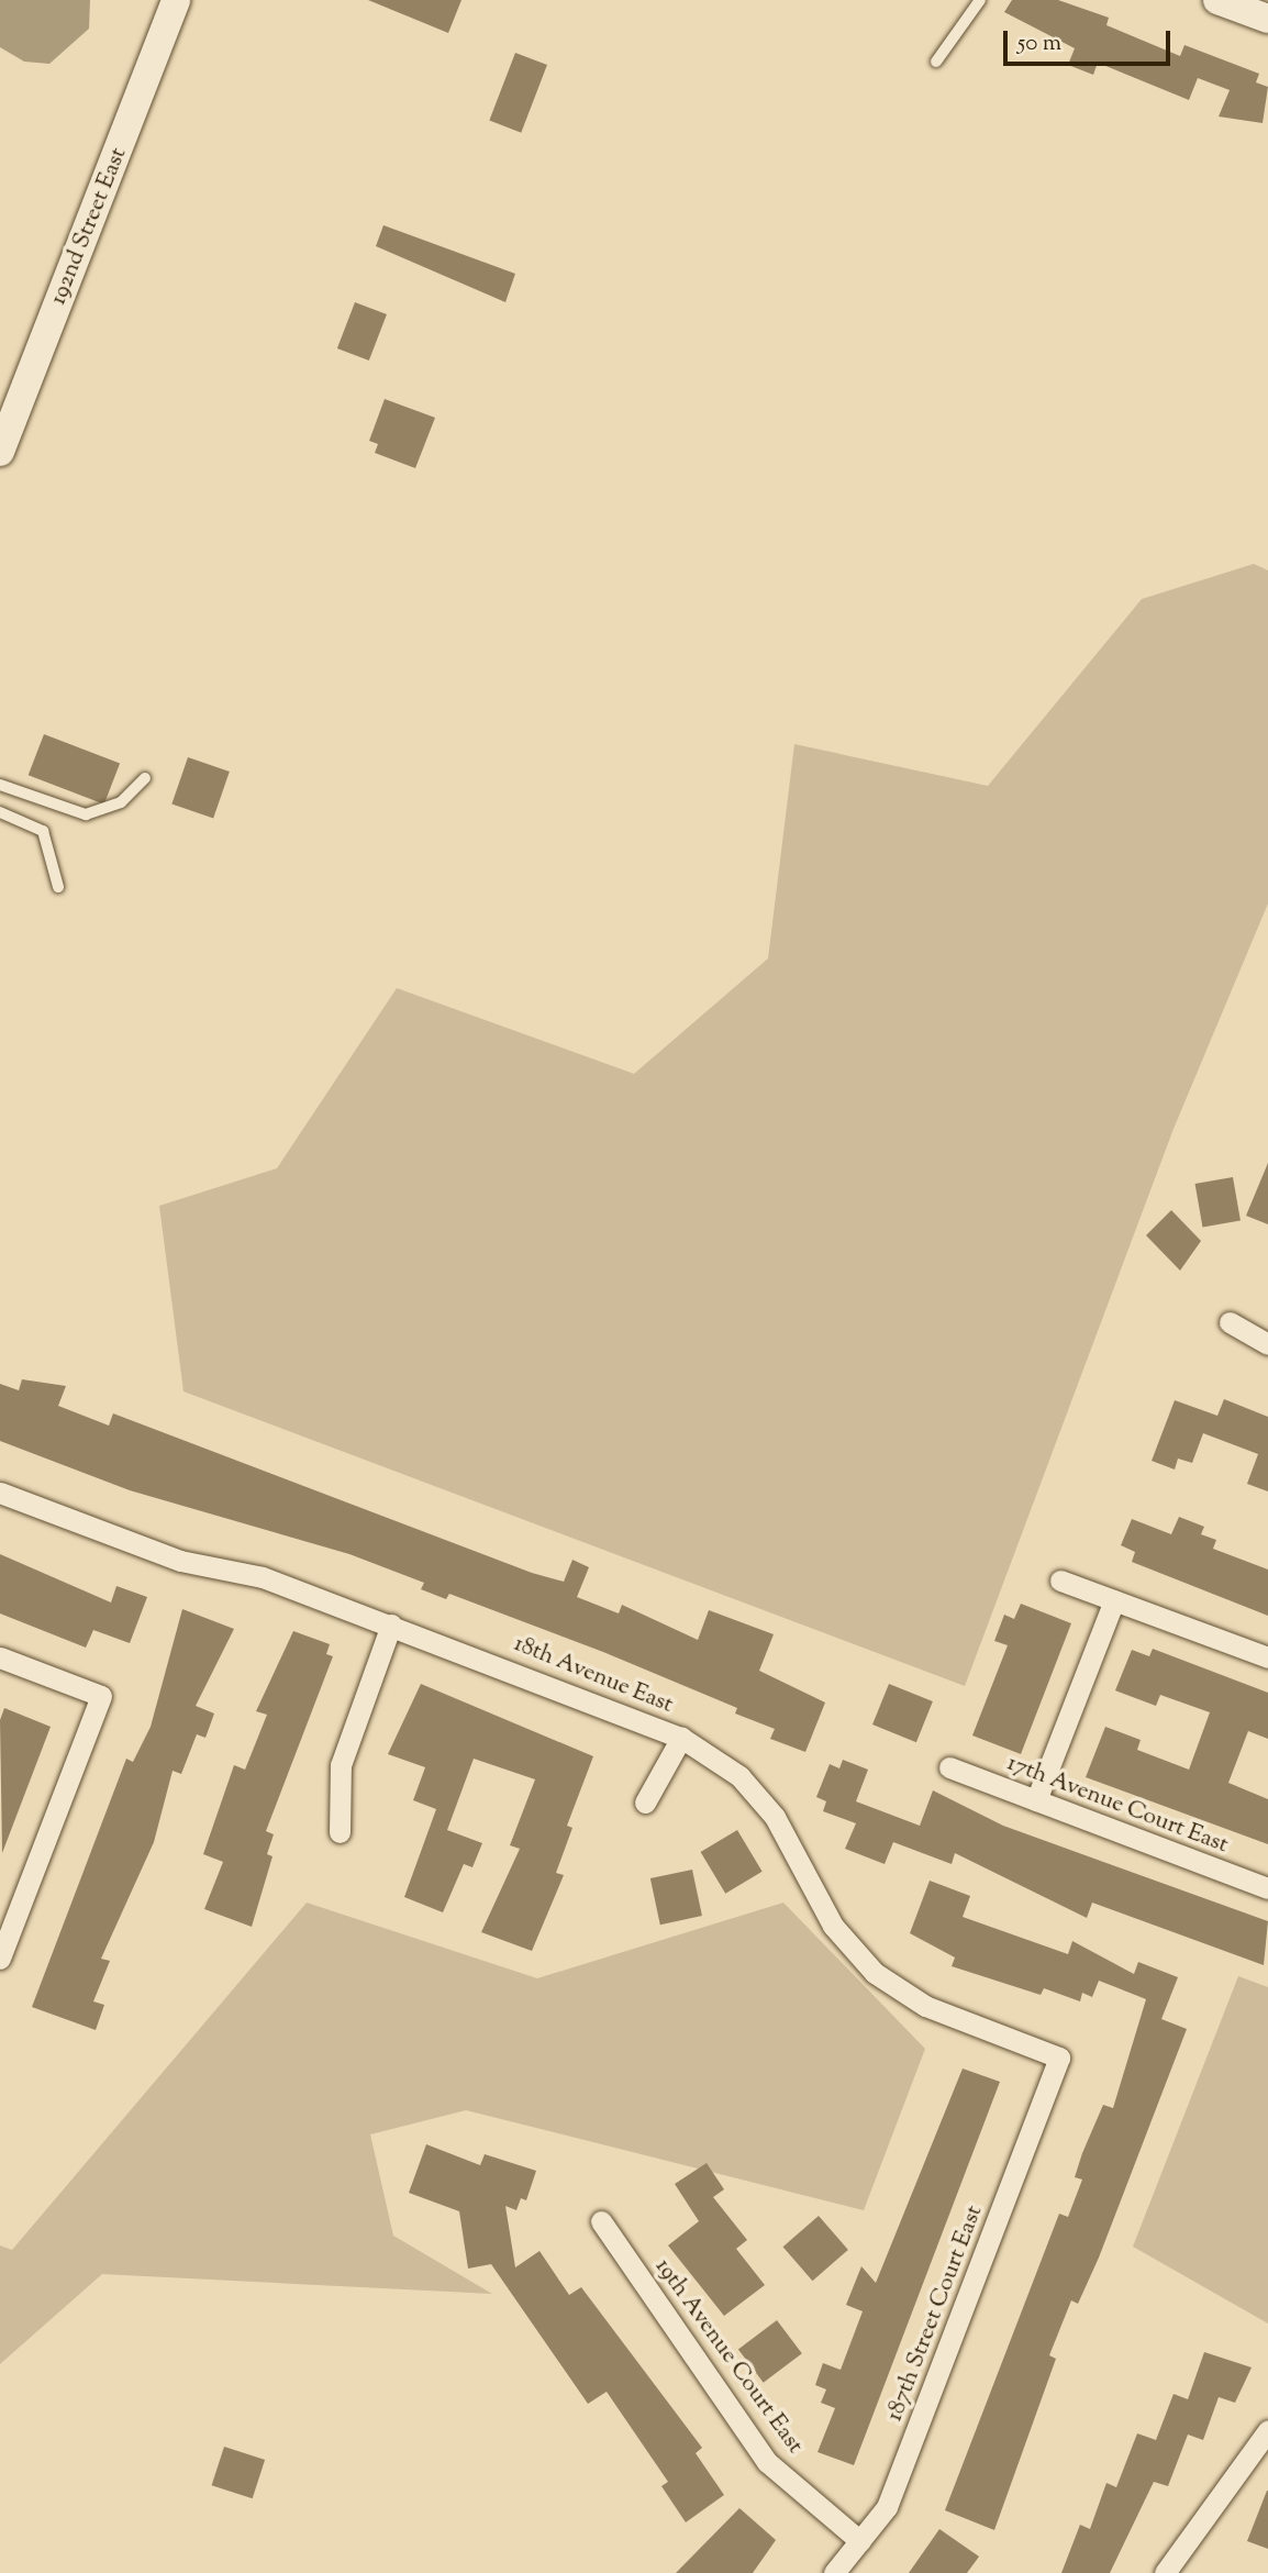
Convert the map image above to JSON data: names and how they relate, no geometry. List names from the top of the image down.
{
  "streets": {
    "street": [
      "192nd Street East",
      "18th Avenue East",
      "17th Avenue Court East",
      "187th Street Court East",
      "19th Avenue Court East"
    ]
  },
  "crossings": [
    ["18th Avenue East", "187th Street Court East"],
    ["187th Street Court East", "19th Avenue Court East"]
  ],
  "scale_bar": "50 m"
}
